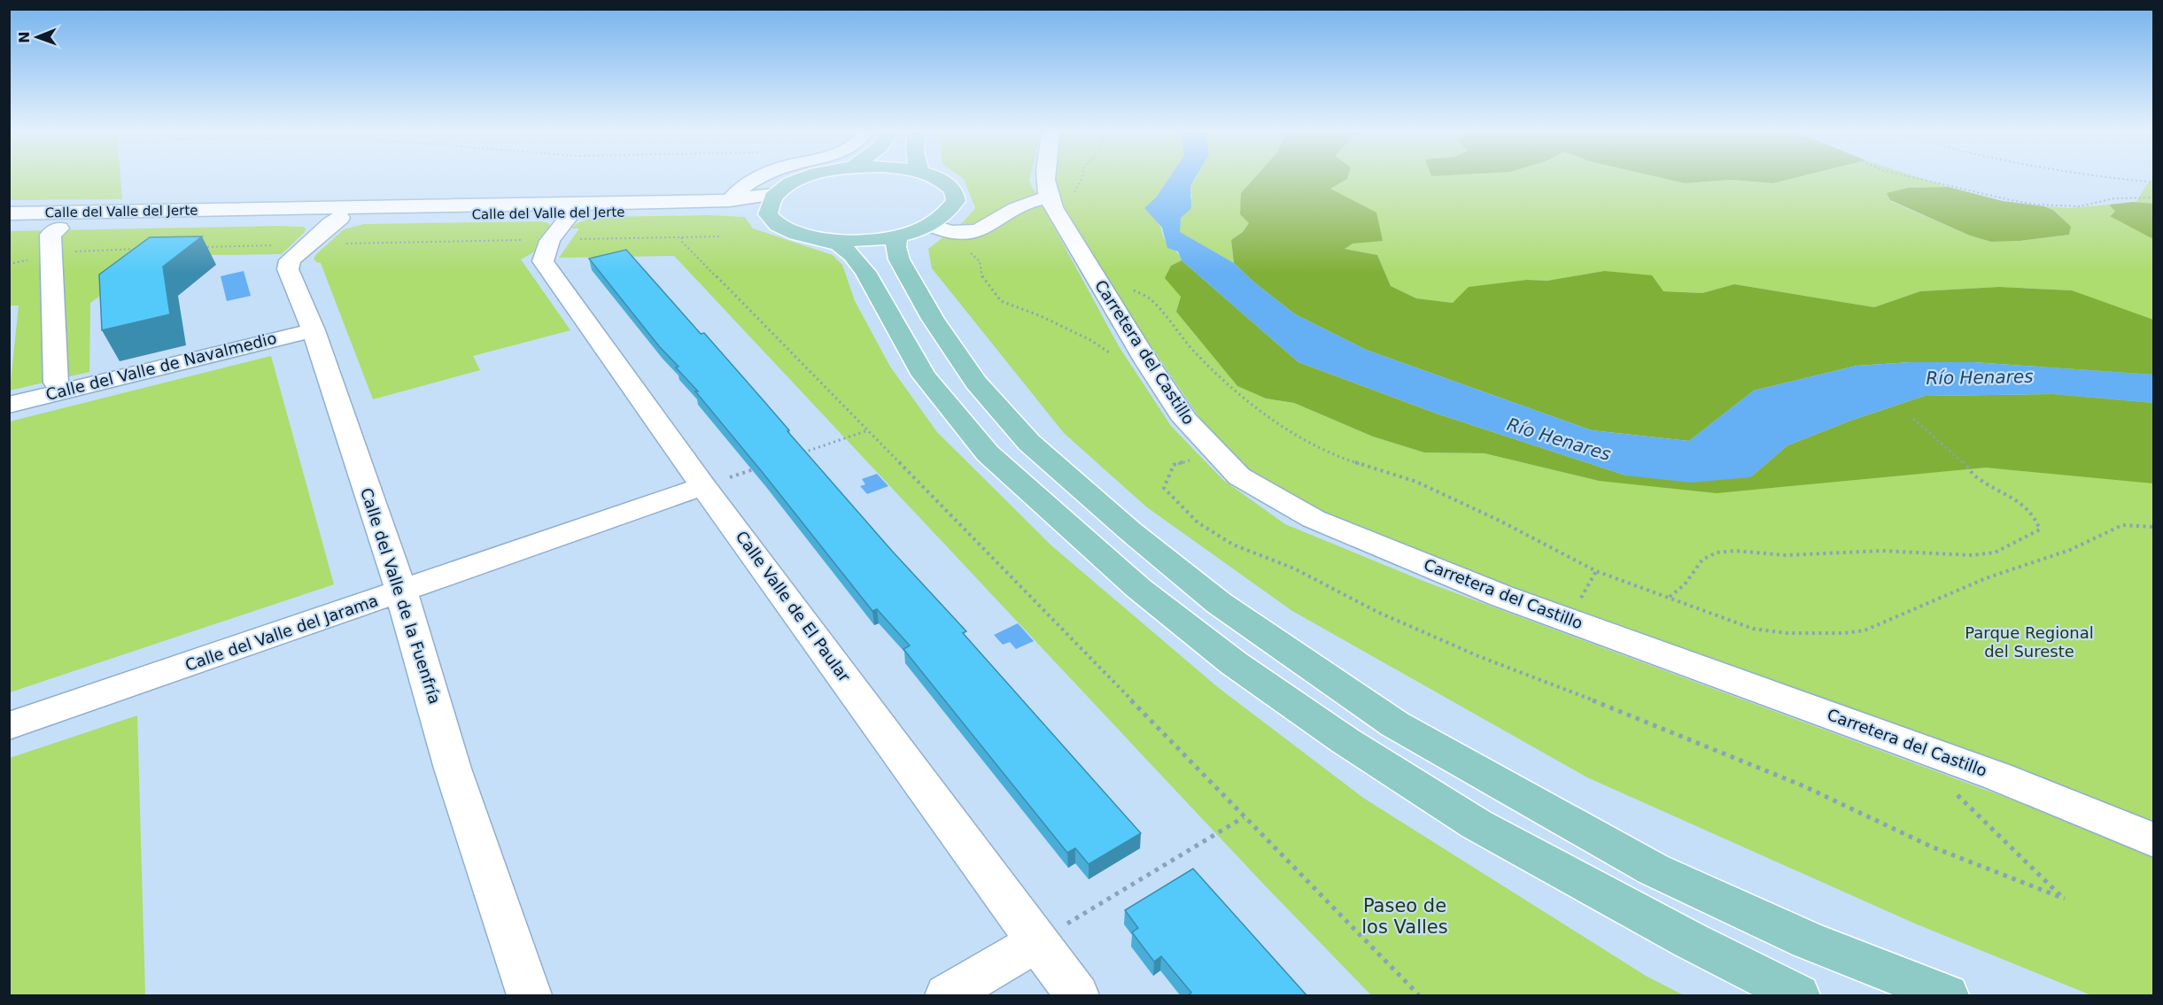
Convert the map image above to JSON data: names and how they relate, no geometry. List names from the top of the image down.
{
  "streets": {
    "street": [
      "Calle del Valle del Jerte",
      "Carretera del Castillo",
      "Calle del Valle de Navalmedio",
      "Calle del Valle de la Fuenfría",
      "Calle Valle de El Paular",
      "Calle del Valle del Jarama"
    ]
  },
  "crossings": [
    ["Calle del Valle del Jerte", "Calle del Valle de la Fuenfría"],
    ["Calle del Valle del Jerte", "Calle Valle de El Paular"],
    ["Calle del Valle de Navalmedio", "Calle del Valle de la Fuenfría"],
    ["Calle del Valle de la Fuenfría", "Calle del Valle del Jarama"],
    ["Calle Valle de El Paular", "Calle del Valle del Jarama"]
  ],
  "water": ["Río Henares"],
  "parks": ["Parque Regional del Sureste", "Paseo de los Valles"],
  "north": "left"
}
